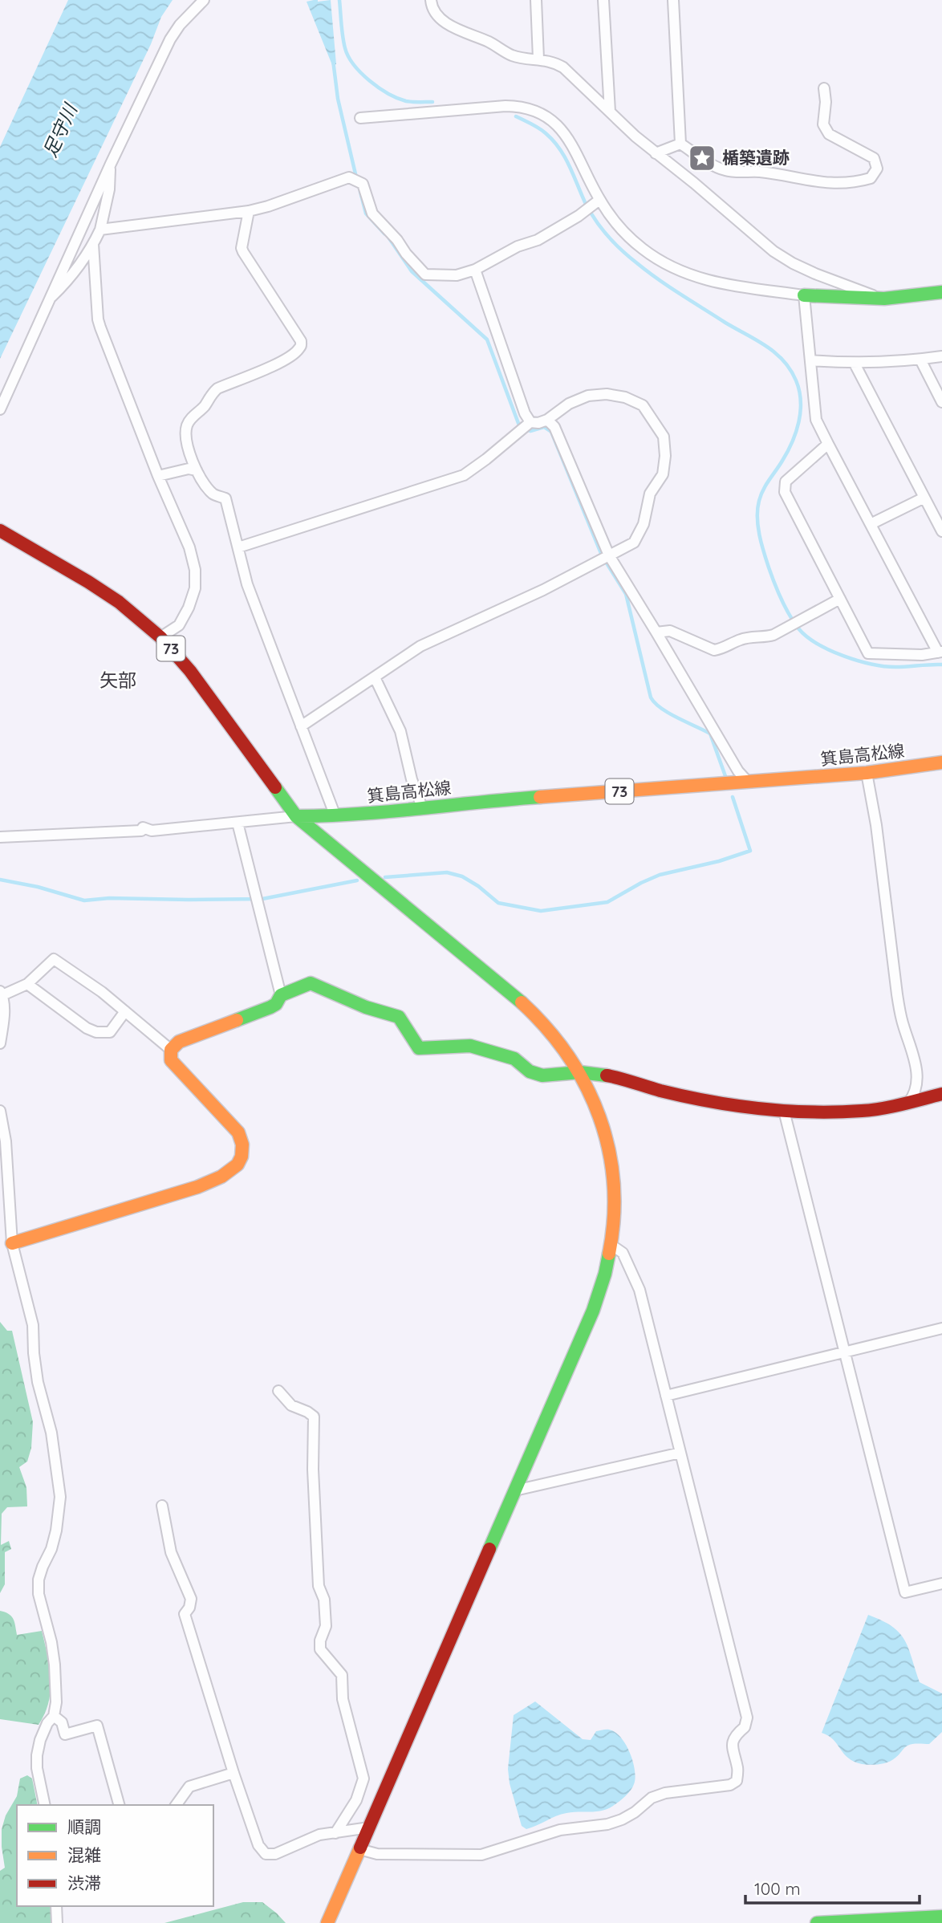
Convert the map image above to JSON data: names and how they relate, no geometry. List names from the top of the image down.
{
  "streets": {
    "main road": ["73", "箕島高松線"]
  },
  "crossings": [
    ["73", "箕島高松線"]
  ],
  "districts": ["矢部"],
  "water": ["足守川"],
  "places": {
    "place": ["楯築遺跡"]
  },
  "legend": ["順調", "混雑", "渋滞"],
  "scale_bar": "100 m"
}
